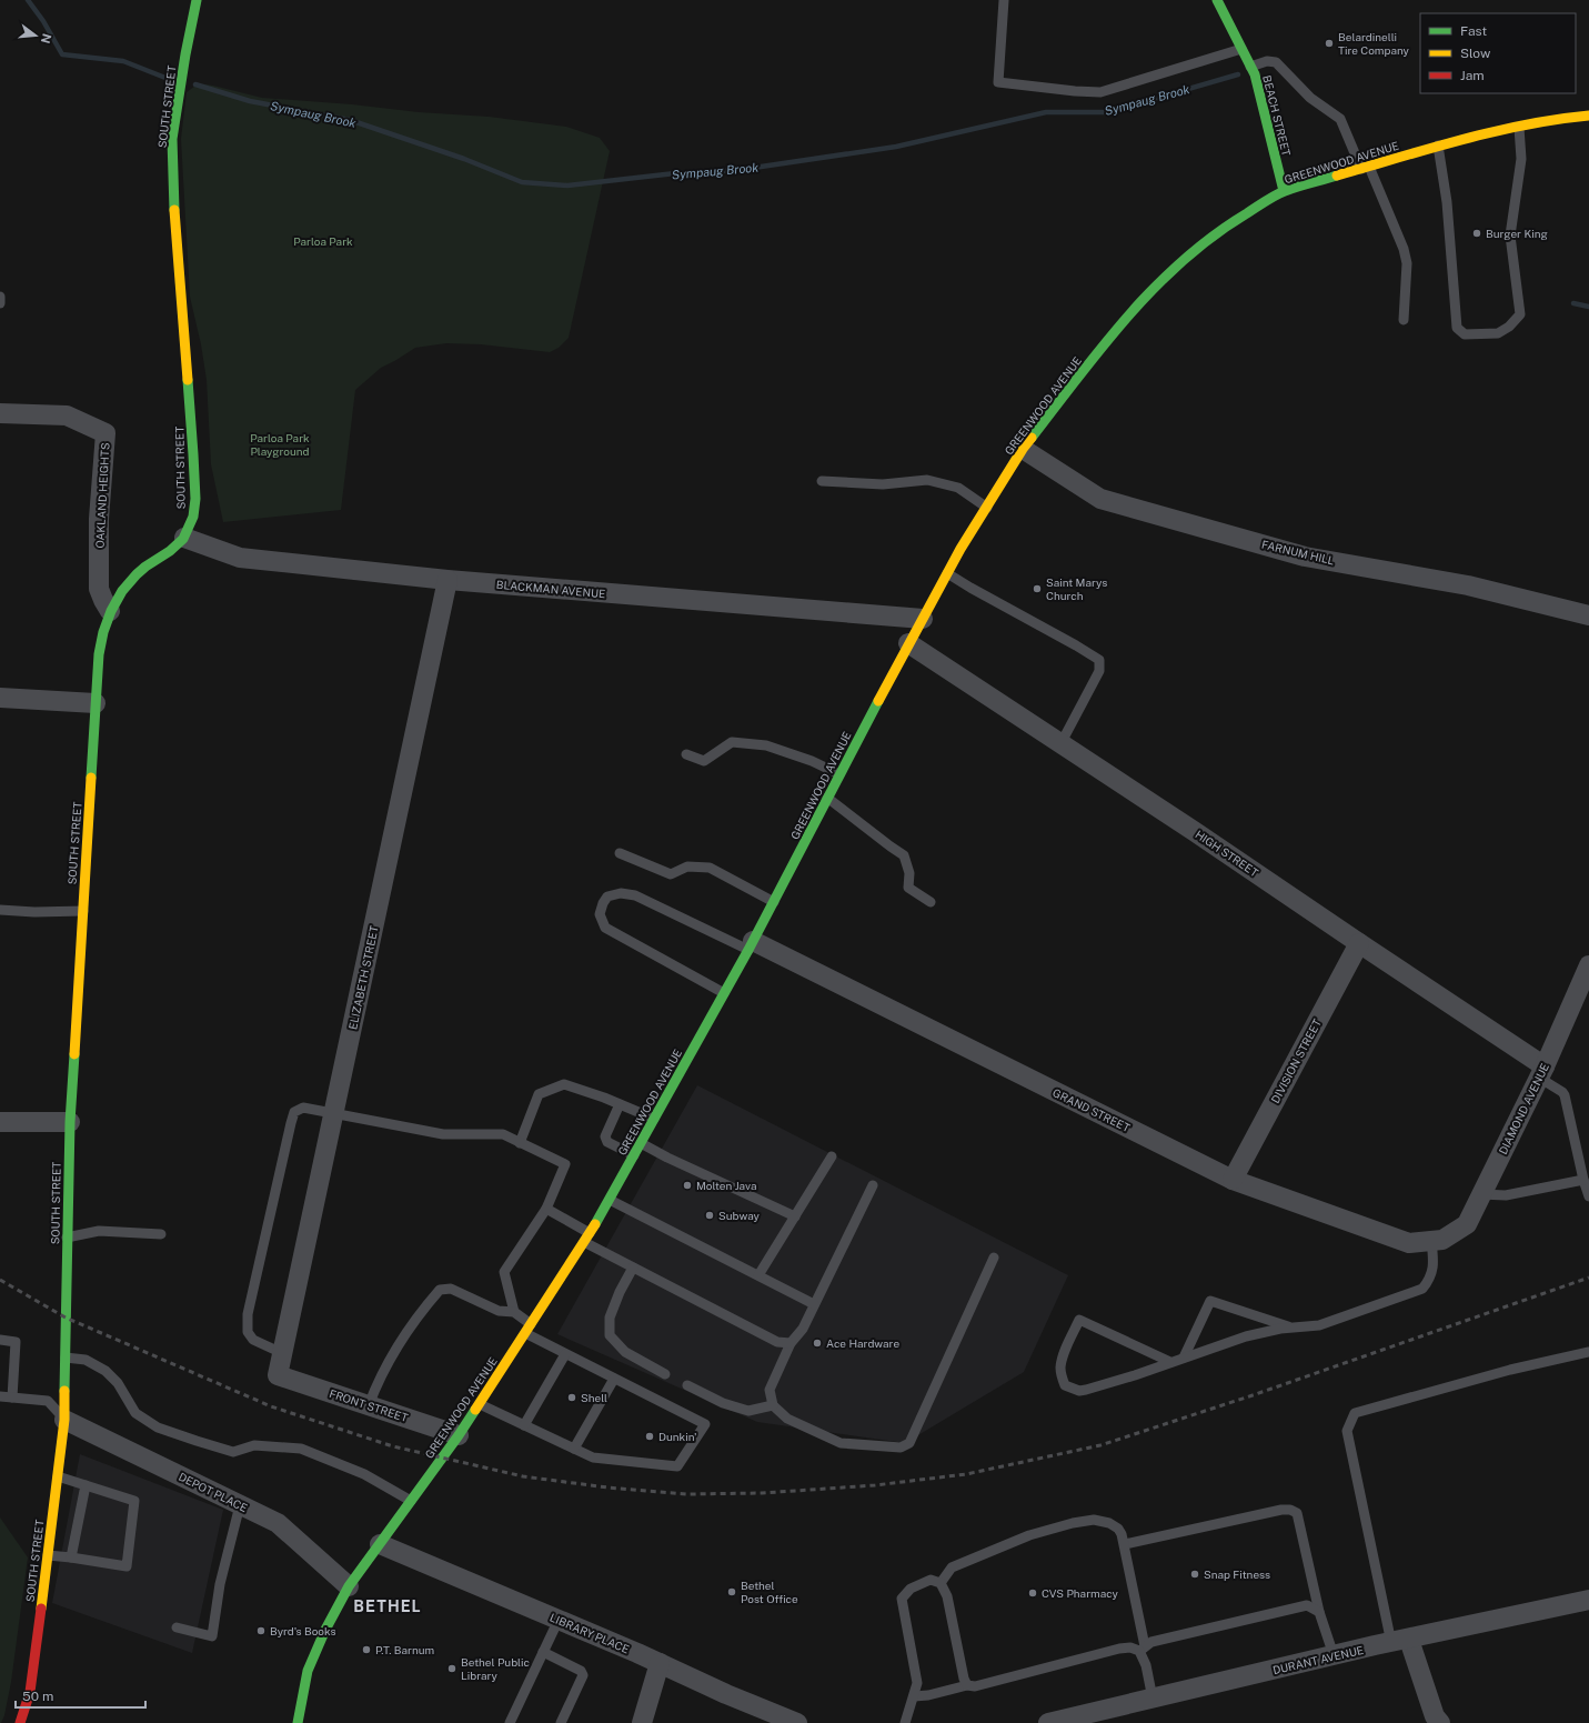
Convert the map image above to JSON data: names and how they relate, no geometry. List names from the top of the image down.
{
  "streets": {
    "main road": ["SOUTH STREET", "BEACH STREET", "GREENWOOD AVENUE"],
    "street": [
      "OAKLAND HEIGHTS",
      "FARNUM HILL",
      "BLACKMAN AVENUE",
      "HIGH STREET",
      "ELIZABETH STREET",
      "DIVISION STREET",
      "DIAMOND AVENUE",
      "GRAND STREET",
      "FRONT STREET",
      "DEPOT PLACE",
      "LIBRARY PLACE",
      "DURANT AVENUE"
    ]
  },
  "crossings": [
    ["SOUTH STREET", "OAKLAND HEIGHTS"],
    ["SOUTH STREET", "BLACKMAN AVENUE"],
    ["SOUTH STREET", "DEPOT PLACE"],
    ["BEACH STREET", "GREENWOOD AVENUE"],
    ["GREENWOOD AVENUE", "FARNUM HILL"],
    ["GREENWOOD AVENUE", "BLACKMAN AVENUE"],
    ["GREENWOOD AVENUE", "HIGH STREET"],
    ["GREENWOOD AVENUE", "GRAND STREET"],
    ["GREENWOOD AVENUE", "FRONT STREET"],
    ["GREENWOOD AVENUE", "DEPOT PLACE"],
    ["GREENWOOD AVENUE", "LIBRARY PLACE"],
    ["BLACKMAN AVENUE", "ELIZABETH STREET"],
    ["HIGH STREET", "DIVISION STREET"],
    ["HIGH STREET", "DIAMOND AVENUE"],
    ["ELIZABETH STREET", "FRONT STREET"],
    ["DIVISION STREET", "GRAND STREET"],
    ["DIAMOND AVENUE", "GRAND STREET"]
  ],
  "districts": ["BETHEL"],
  "water": ["Sympaug Brook"],
  "parks": ["Parloa Park", "Parloa Park Playground"],
  "places": [
    "Belardinelli Tire Company",
    "Burger King",
    "Saint Marys Church",
    "Molten Java",
    "Subway",
    "Ace Hardware",
    "Shell",
    "Dunkin'",
    "Snap Fitness",
    "Bethel Post Office",
    "CVS Pharmacy",
    "Byrd's Books",
    "P.T. Barnum",
    "Bethel Public Library"
  ],
  "legend": ["Fast", "Slow", "Jam"],
  "scale_bar": "50 m",
  "north": "right"
}
